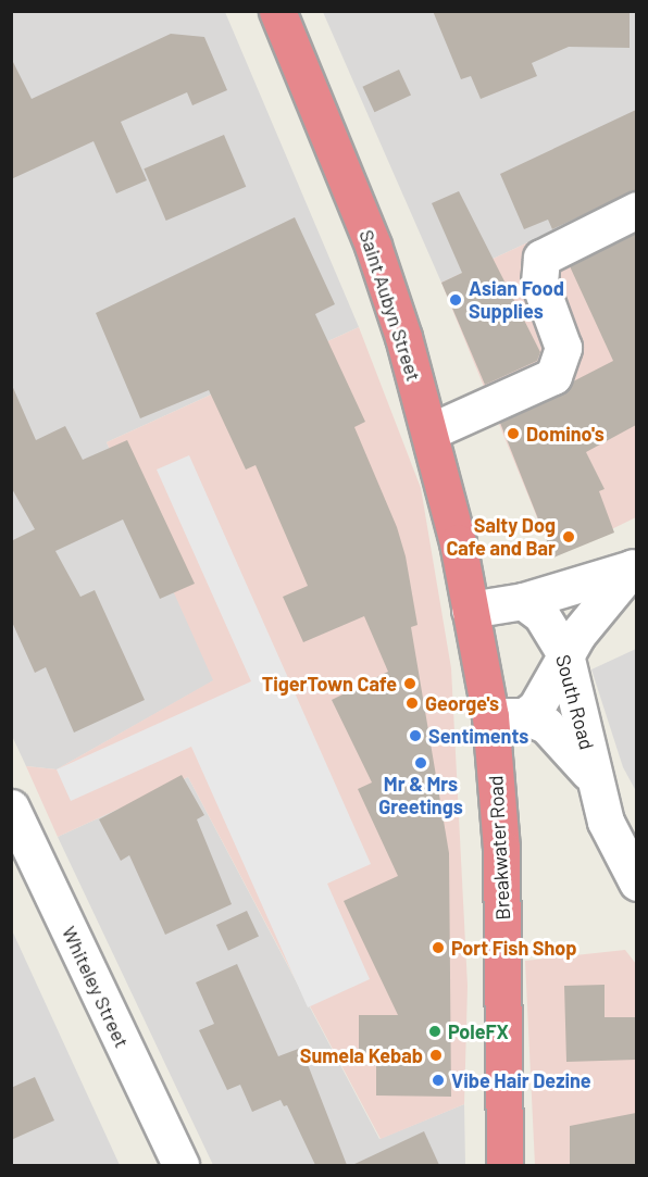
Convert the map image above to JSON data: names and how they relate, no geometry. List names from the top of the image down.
{
  "streets": {
    "highway": ["Saint Aubyn Street", "Breakwater Road"],
    "street": ["South Road", "Whiteley Street"]
  },
  "crossings": [
    ["Saint Aubyn Street", "Breakwater Road"],
    ["South Road", "Breakwater Road"]
  ],
  "places": [
    "Asian Food Supplies",
    "Domino's",
    "Salty Dog Cafe and Bar",
    "TigerTown Cafe",
    "George's",
    "Sentiments",
    "Mr & Mrs Greetings",
    "Port Fish Shop",
    "PoleFX",
    "Sumela Kebab",
    "Vibe Hair Dezine"
  ]
}
